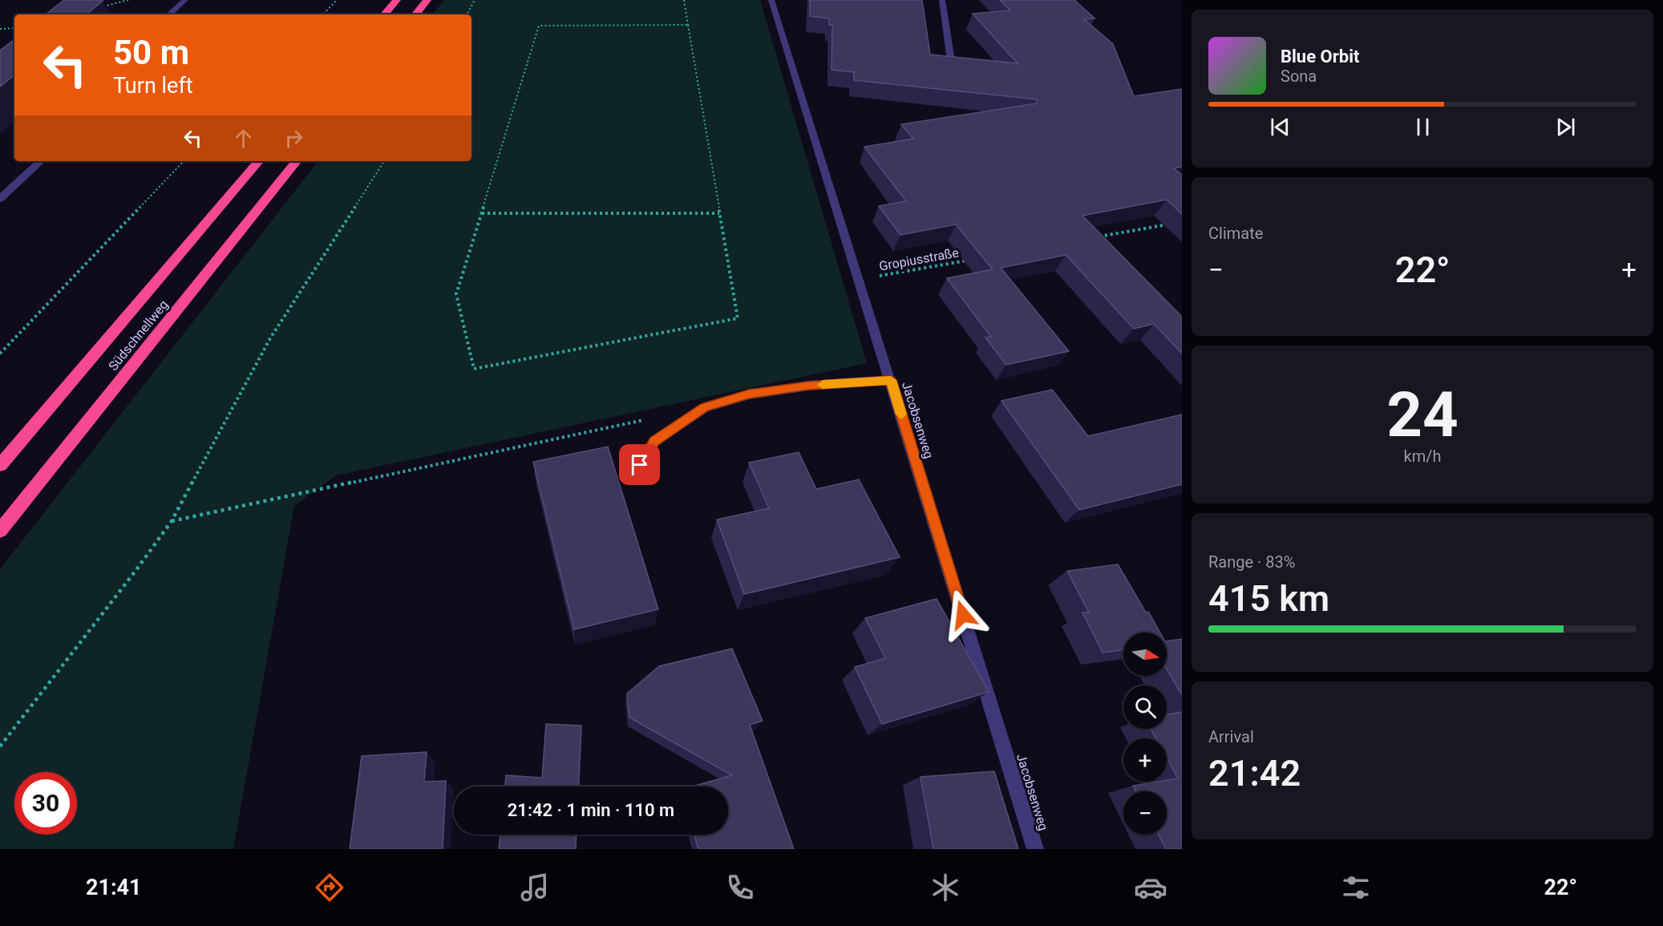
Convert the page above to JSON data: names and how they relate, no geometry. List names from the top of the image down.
{
  "streets": {
    "highway": ["Südschnellweg"],
    "street": ["Jacobsenweg"],
    "path": ["Gropiusstraße"]
  },
  "crossings": [
    ["Gropiusstraße", "Jacobsenweg"]
  ],
  "north": "right",
  "page": {
    "turn": ["50 m", "Turn left"],
    "song": ["Blue Orbit", "Sona"],
    "tile": [
      "Climate",
      ["24", "km/h"],
      ["Range · 83%", "415 km"],
      ["Arrival", "21:42"]
    ],
    "heat": ["−", "22°", "+"],
    "map_buttons": ["+", "−"],
    "limit": "30",
    "trip": "21:42 · 1 min · 110 m",
    "tabs": ["21:41", "22°"]
  }
}
